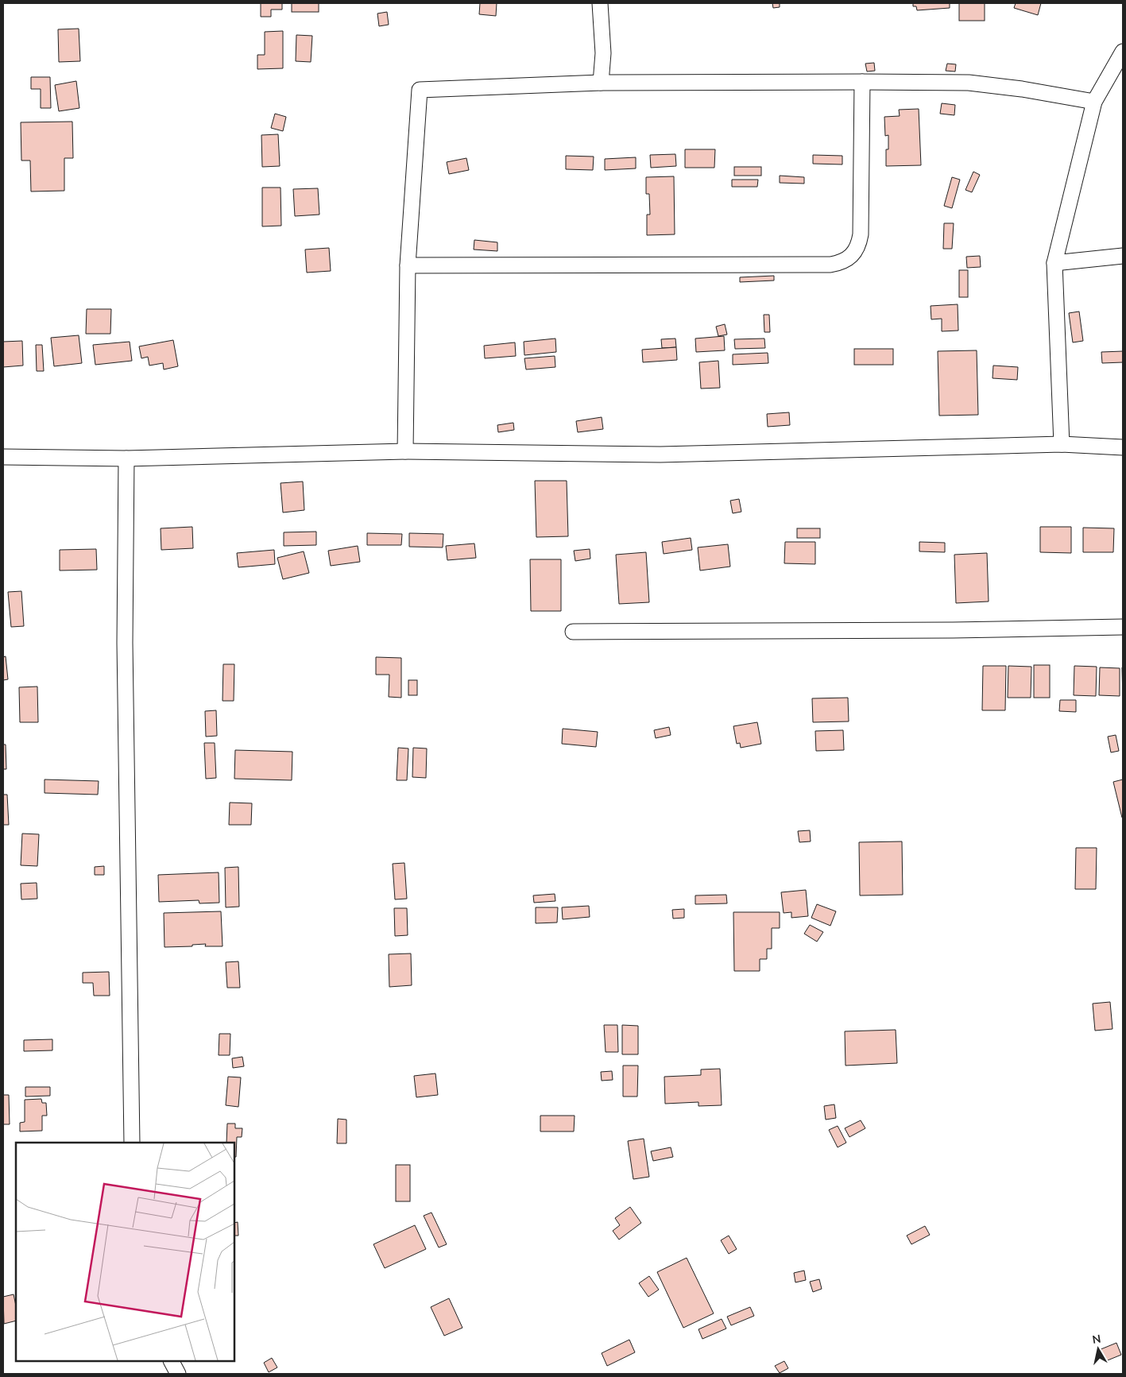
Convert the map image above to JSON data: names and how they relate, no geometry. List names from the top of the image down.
{
  "north": "top"
}
